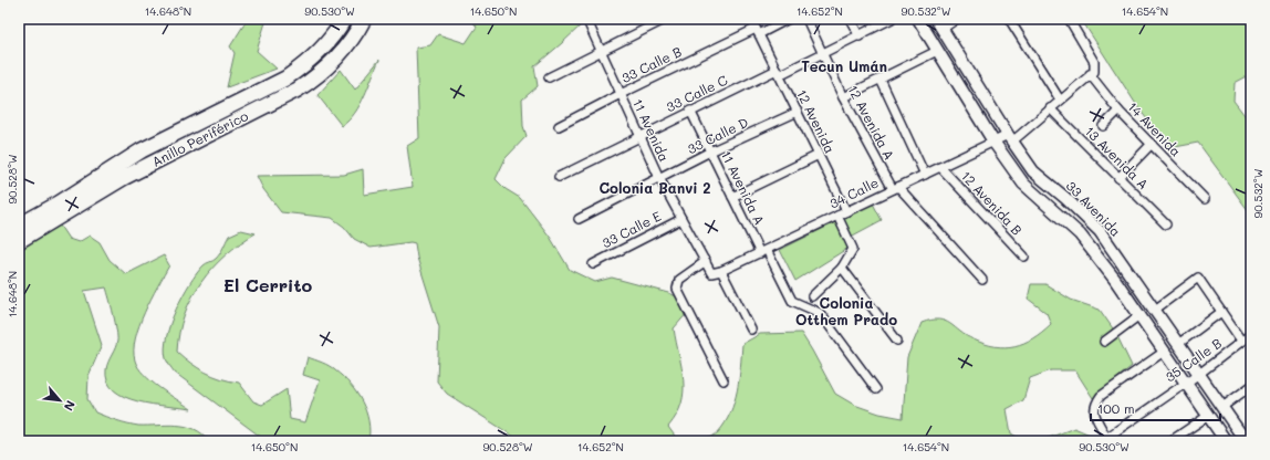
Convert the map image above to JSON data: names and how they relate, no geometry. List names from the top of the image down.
{
  "streets": {
    "highway": ["Anillo Periférico"],
    "street": [
      "33 Calle B",
      "33 Calle C",
      "12 Avenida",
      "12 Avenida A",
      "14 Avenida",
      "11 Avenida",
      "33 Calle D",
      "13 Avenida A",
      "11 Avenida A",
      "34 Calle",
      "12 Avenida B",
      "33 Avenida",
      "33 Calle E",
      "35 Calle B"
    ]
  },
  "crossings": [
    ["33 Calle B", "12 Avenida"],
    ["33 Calle B", "11 Avenida"],
    ["33 Calle C", "12 Avenida"],
    ["33 Calle C", "12 Avenida A"],
    ["33 Calle C", "11 Avenida"],
    ["33 Calle C", "11 Avenida A"],
    ["12 Avenida", "33 Calle D"],
    ["12 Avenida", "34 Calle"],
    ["12 Avenida A", "34 Calle"],
    ["14 Avenida", "34 Calle"],
    ["11 Avenida", "33 Calle D"],
    ["11 Avenida", "34 Calle"],
    ["11 Avenida", "33 Calle E"],
    ["33 Calle D", "11 Avenida A"],
    ["13 Avenida A", "34 Calle"],
    ["11 Avenida A", "34 Calle"],
    ["34 Calle", "12 Avenida B"],
    ["34 Calle", "33 Avenida"],
    ["33 Avenida", "35 Calle B"]
  ],
  "districts": [
    "Tecun Umán",
    "Colonia Banvi 2",
    "El Cerrito",
    "Colonia Otthem Prado"
  ],
  "scale_bar": "100 m",
  "north": "bottom right",
  "coordinates": [
    "14.648°N",
    "90.530°W",
    "14.650°N",
    "14.652°N",
    "90.532°W",
    "14.654°N",
    "90.528°W"
  ]
}
